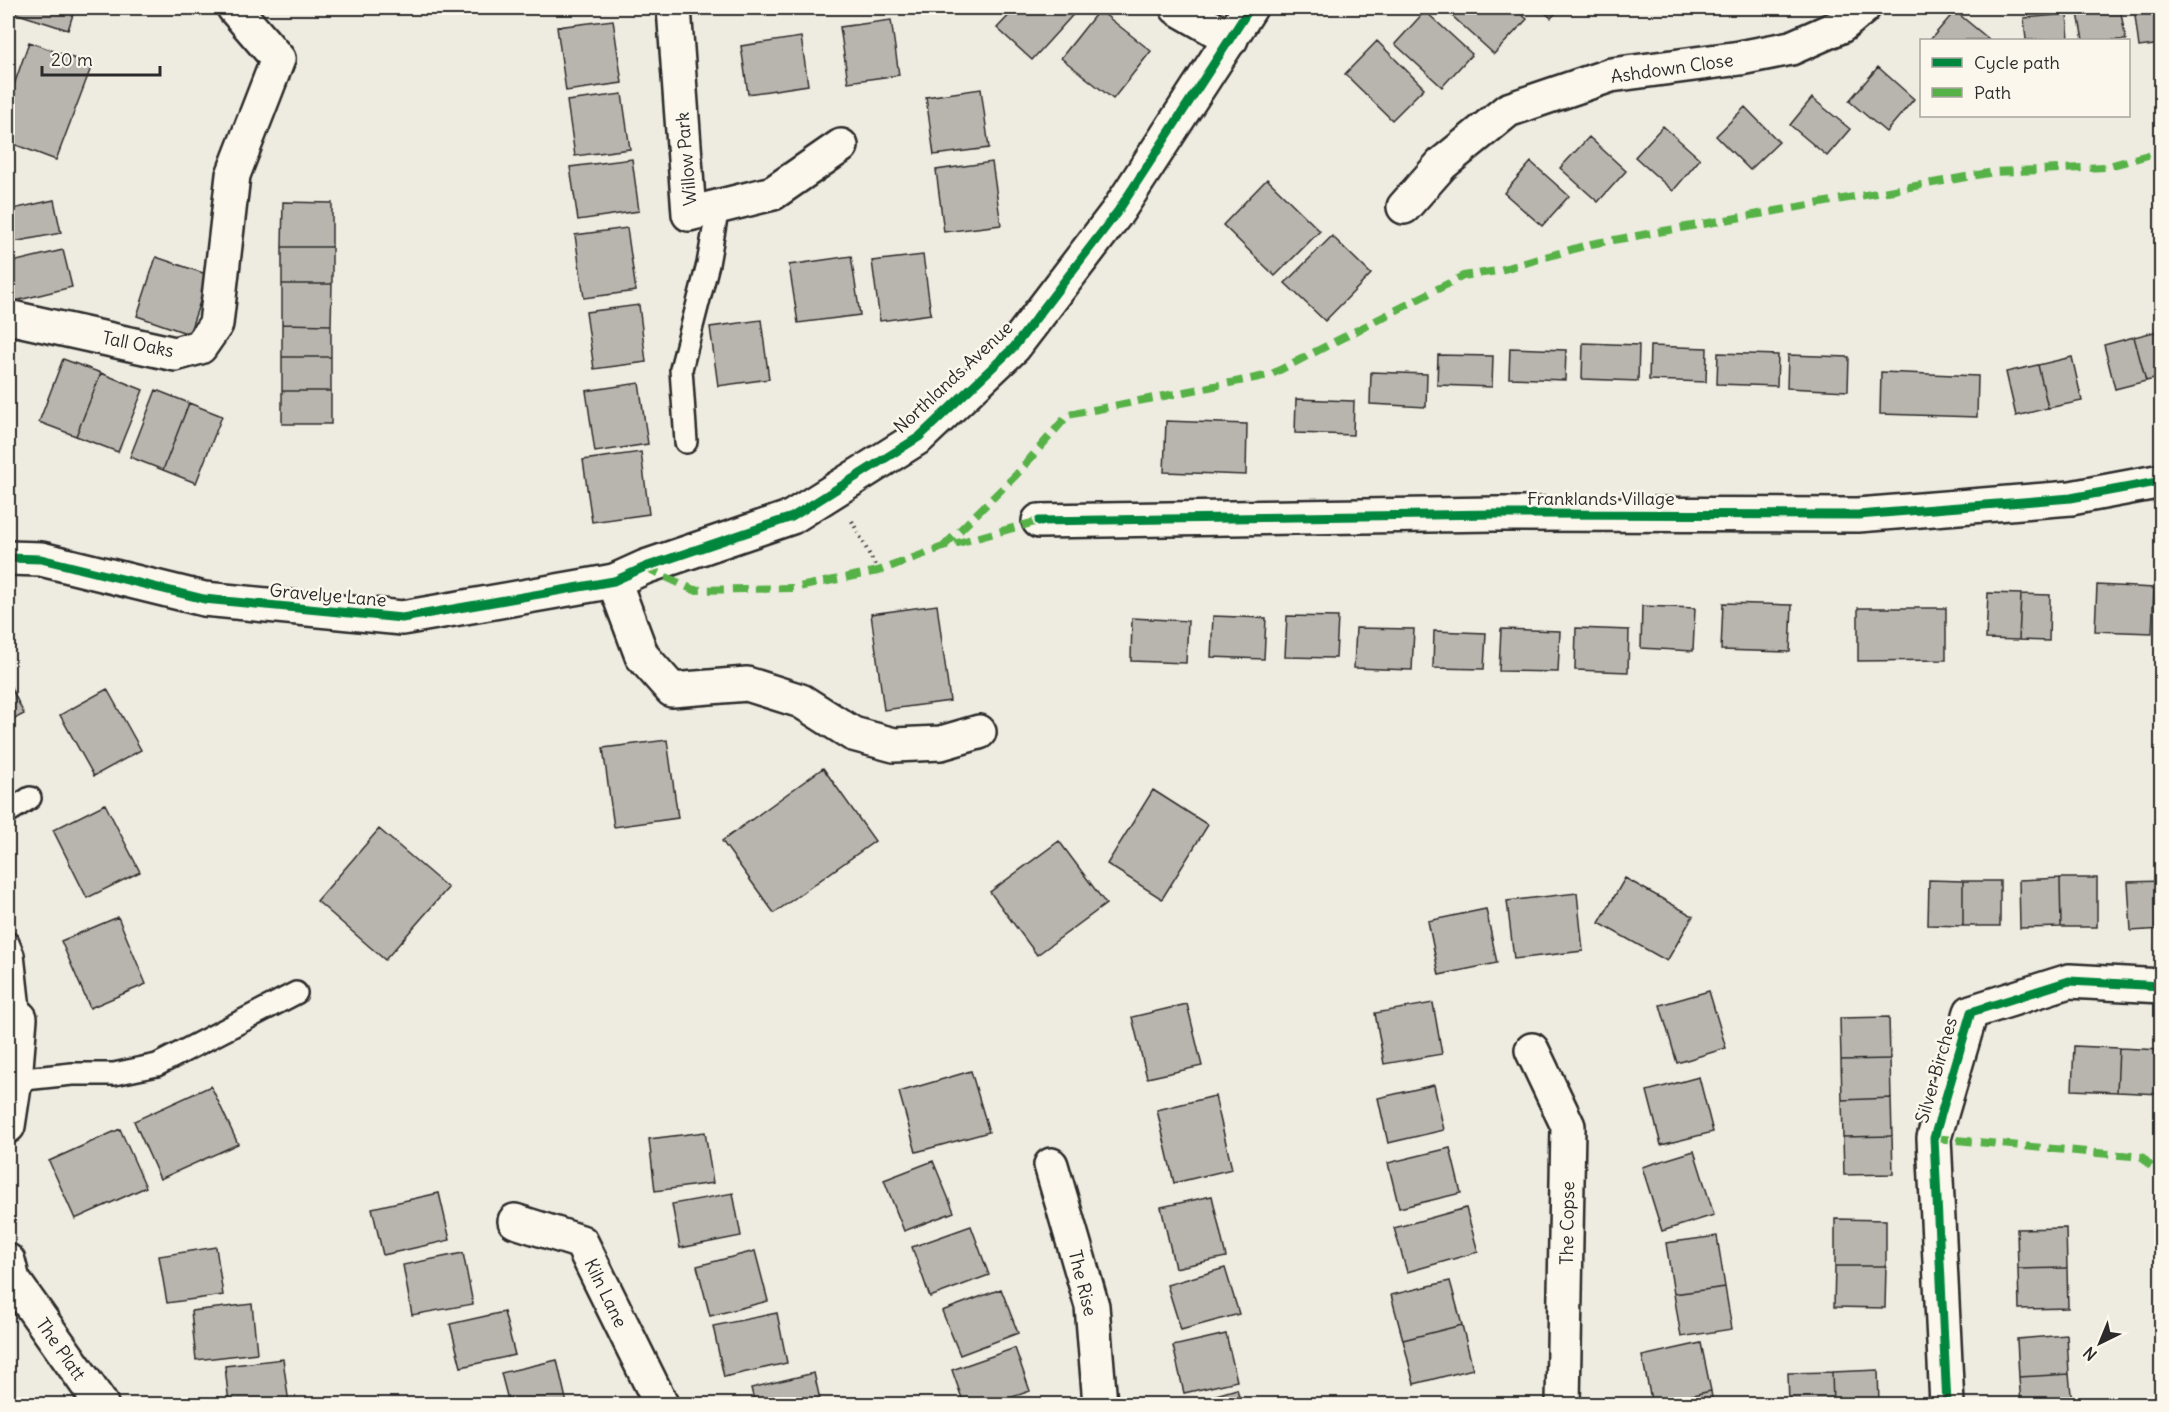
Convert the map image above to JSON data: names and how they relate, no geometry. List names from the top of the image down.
{
  "streets": {
    "street": [
      "Ashdown Close",
      "Willow Park",
      "Tall Oaks",
      "Northlands Avenue",
      "Franklands Village",
      "Gravelye Lane",
      "Silver Birches",
      "The Copse",
      "The Rise",
      "Kiln Lane",
      "The Platt"
    ]
  },
  "crossings": [
    ["Northlands Avenue", "Gravelye Lane"]
  ],
  "legend": ["Cycle path", "Path"],
  "scale_bar": "20 m",
  "north": "bottom left"
}
